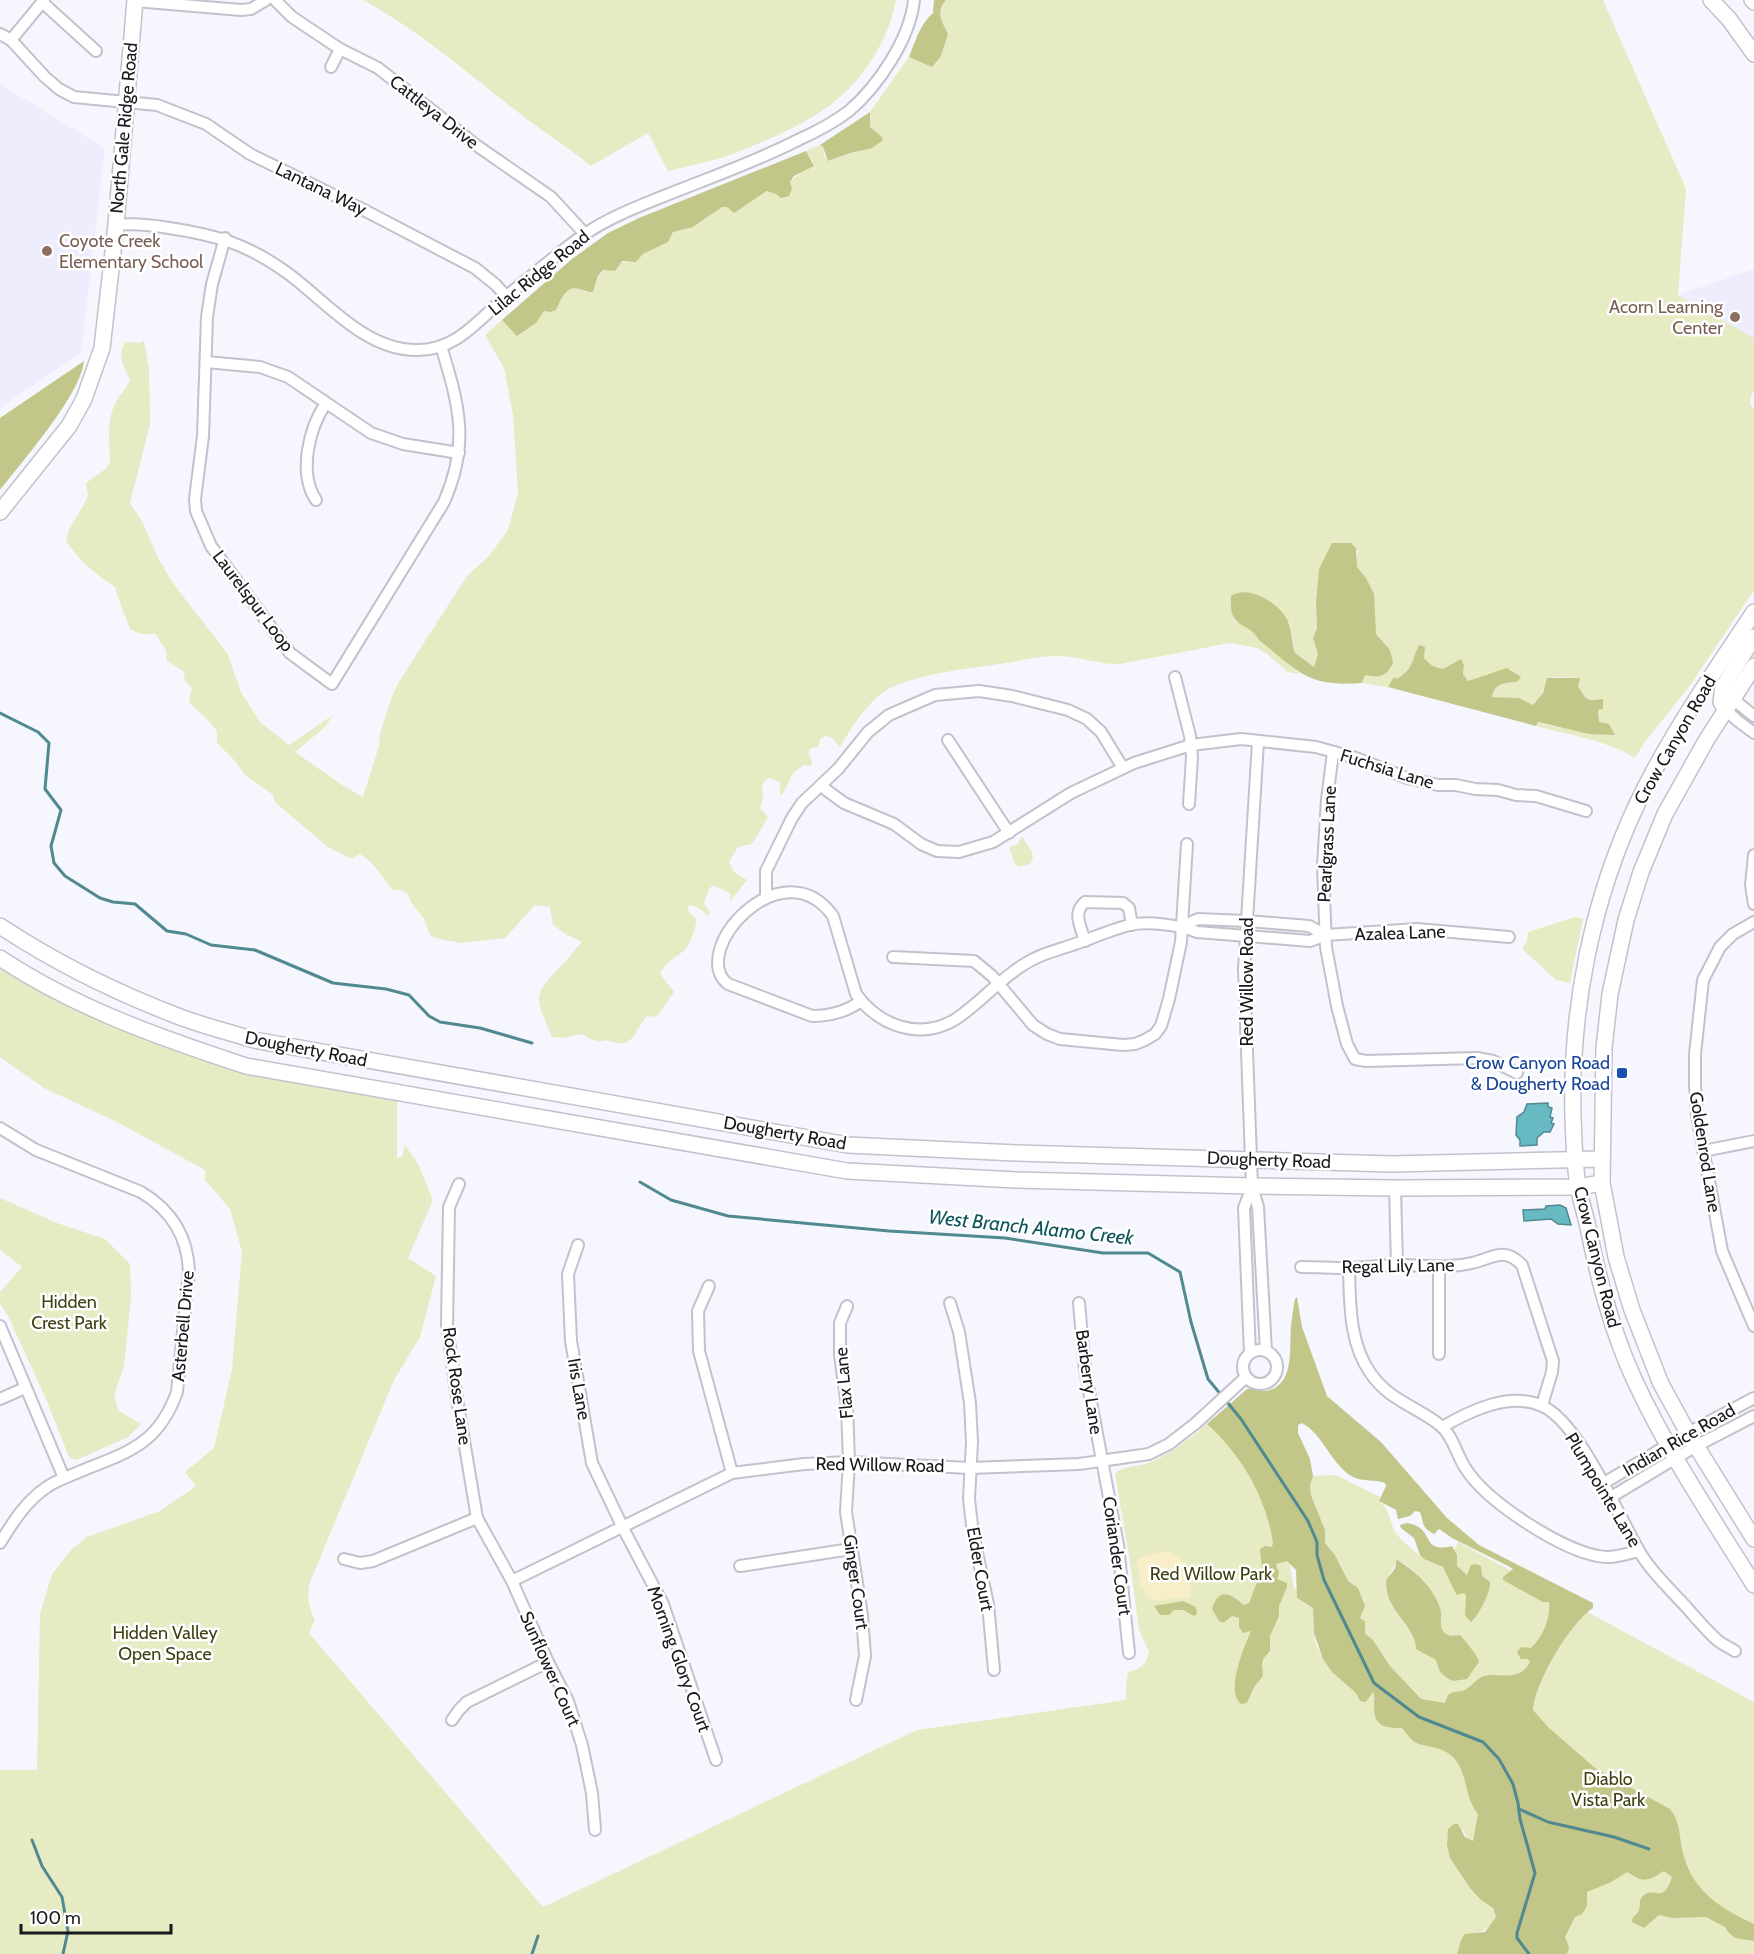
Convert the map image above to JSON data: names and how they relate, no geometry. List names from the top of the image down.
{
  "streets": {
    "main road": ["North Gale Ridge Road", "Crow Canyon Road", "Dougherty Road"],
    "street": [
      "Cattleya Drive",
      "Lantana Way",
      "Lilac Ridge Road",
      "Laurelspur Loop",
      "Fuchsia Lane",
      "Pearlgrass Lane",
      "Azalea Lane",
      "Red Willow Road",
      "Goldenrod Lane",
      "Regal Lily Lane",
      "Asterbell Drive",
      "Barberry Lane",
      "Flax Lane",
      "Rock Rose Lane",
      "Iris Lane",
      "Indian Rice Road",
      "Plumpointe Lane",
      "Coriander Court",
      "Elder Court",
      "Ginger Court",
      "Morning Glory Court",
      "Sunflower Court"
    ]
  },
  "crossings": [
    ["Cattleya Drive", "Lilac Ridge Road"],
    ["North Gale Ridge Road", "Lantana Way"],
    ["North Gale Ridge Road", "Lilac Ridge Road"],
    ["Lantana Way", "Lilac Ridge Road"],
    ["Lilac Ridge Road", "Laurelspur Loop"],
    ["Crow Canyon Road", "Dougherty Road"],
    ["Crow Canyon Road", "Indian Rice Road"],
    ["Fuchsia Lane", "Pearlgrass Lane"],
    ["Fuchsia Lane", "Red Willow Road"],
    ["Pearlgrass Lane", "Azalea Lane"],
    ["Azalea Lane", "Red Willow Road"],
    ["Red Willow Road", "Dougherty Road"],
    ["Red Willow Road", "Barberry Lane"],
    ["Red Willow Road", "Flax Lane"],
    ["Red Willow Road", "Rock Rose Lane"],
    ["Red Willow Road", "Iris Lane"],
    ["Red Willow Road", "Coriander Court"],
    ["Red Willow Road", "Elder Court"],
    ["Red Willow Road", "Ginger Court"],
    ["Red Willow Road", "Morning Glory Court"],
    ["Red Willow Road", "Sunflower Court"],
    ["Regal Lily Lane", "Plumpointe Lane"],
    ["Barberry Lane", "Coriander Court"],
    ["Flax Lane", "Ginger Court"],
    ["Rock Rose Lane", "Sunflower Court"],
    ["Iris Lane", "Morning Glory Court"],
    ["Indian Rice Road", "Plumpointe Lane"]
  ],
  "water": ["West Branch Alamo Creek"],
  "parks": [
    "Hidden Crest Park",
    "Red Willow Park",
    "Hidden Valley Open Space",
    "Diablo Vista Park"
  ],
  "places": {
    "other": ["Coyote Creek Elementary School", "Acorn Learning Center"],
    "transit": ["Crow Canyon Road & Dougherty Road"]
  },
  "scale_bar": "100 m"
}
